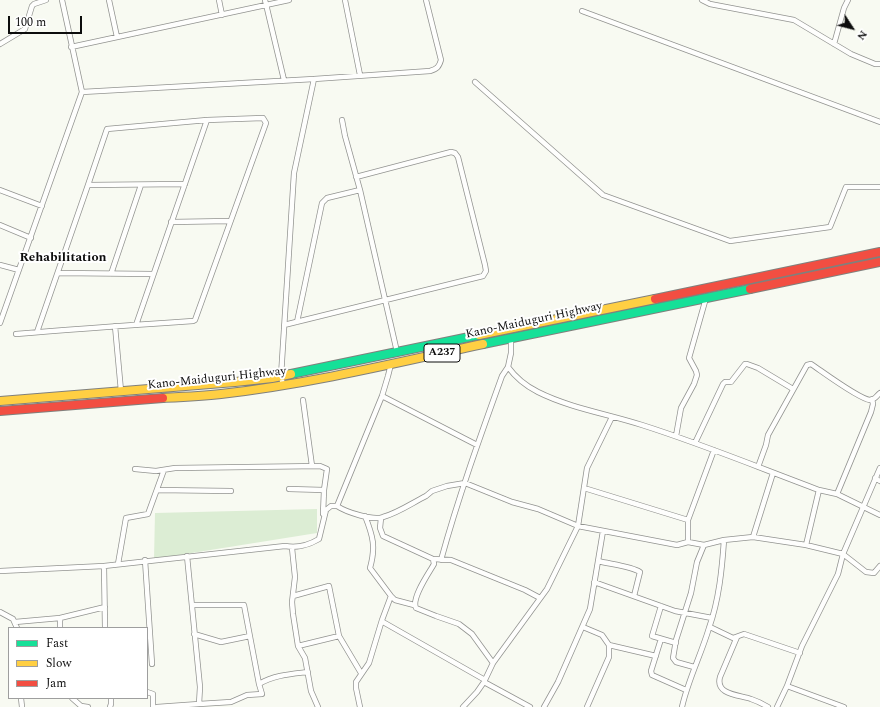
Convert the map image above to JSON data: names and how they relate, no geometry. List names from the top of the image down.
{
  "streets": {
    "highway": ["Kano-Maiduguri Highway", "A237"]
  },
  "districts": ["Rehabilitation"],
  "legend": ["Fast", "Slow", "Jam"],
  "scale_bar": "100 m",
  "north": "bottom right"
}
